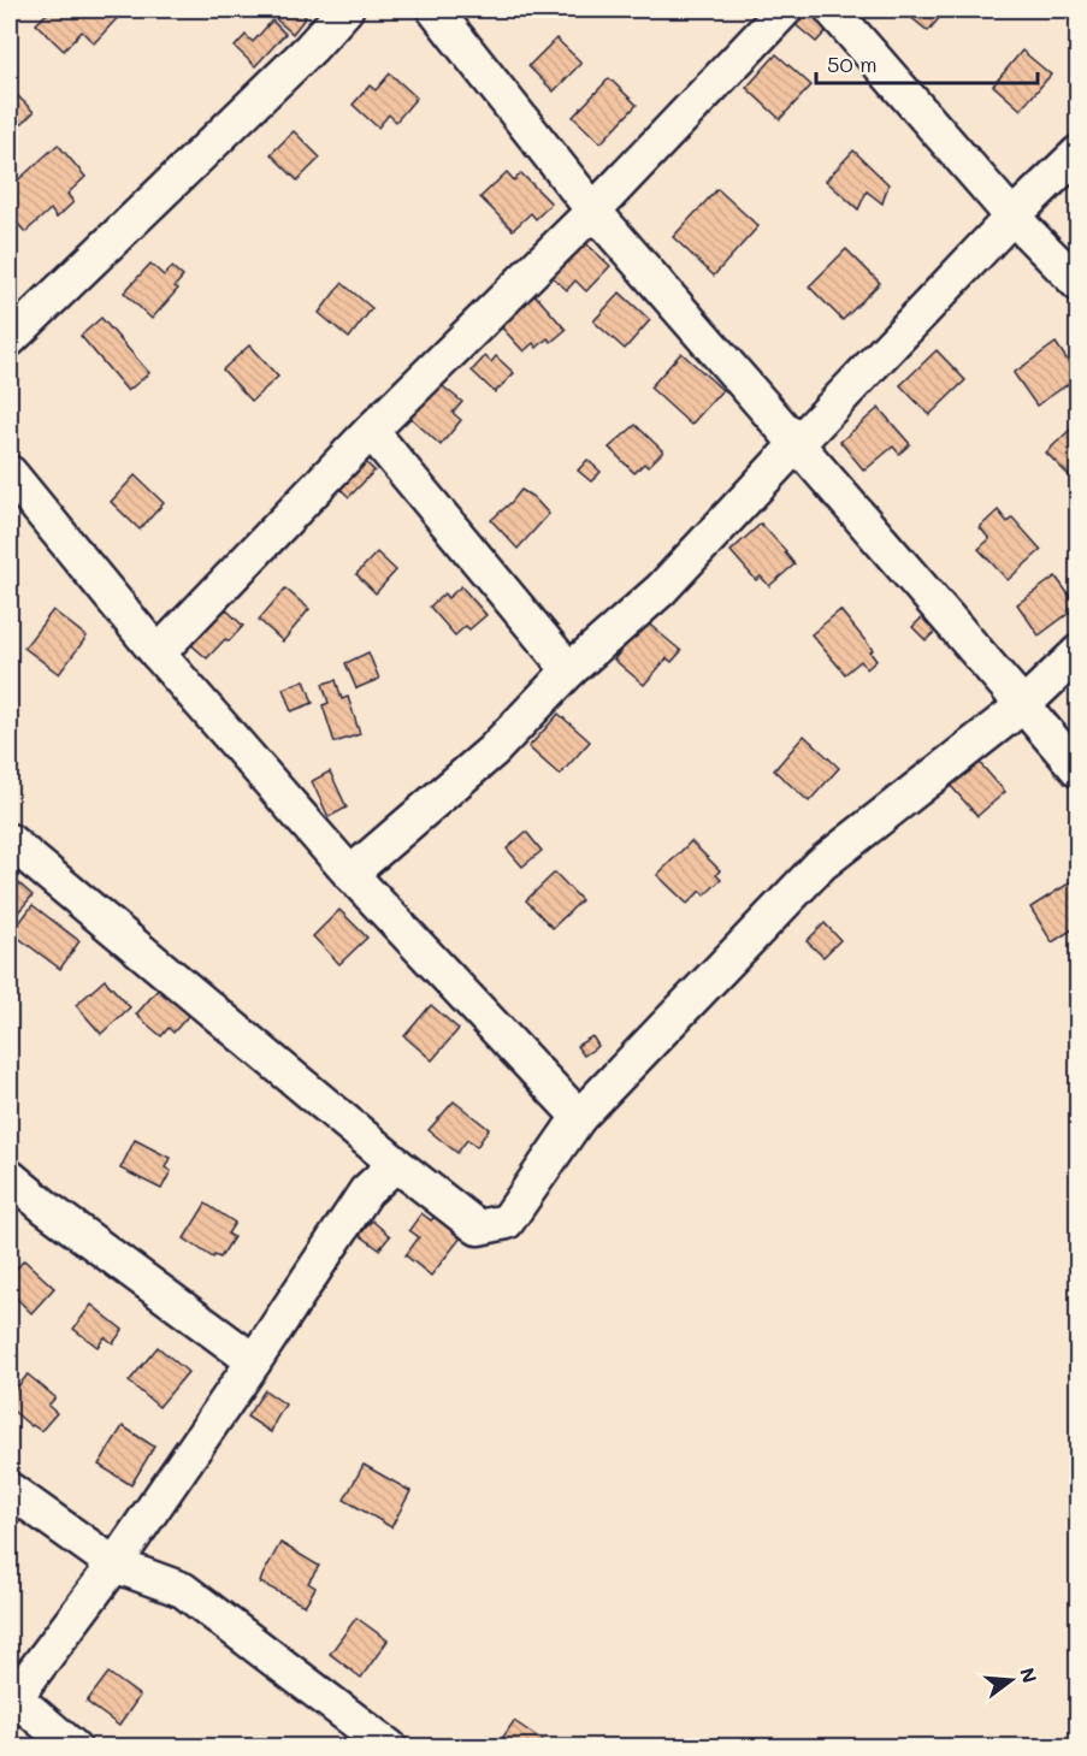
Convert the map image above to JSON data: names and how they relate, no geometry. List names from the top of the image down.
{
  "scale_bar": "50 m",
  "north": "right"
}
